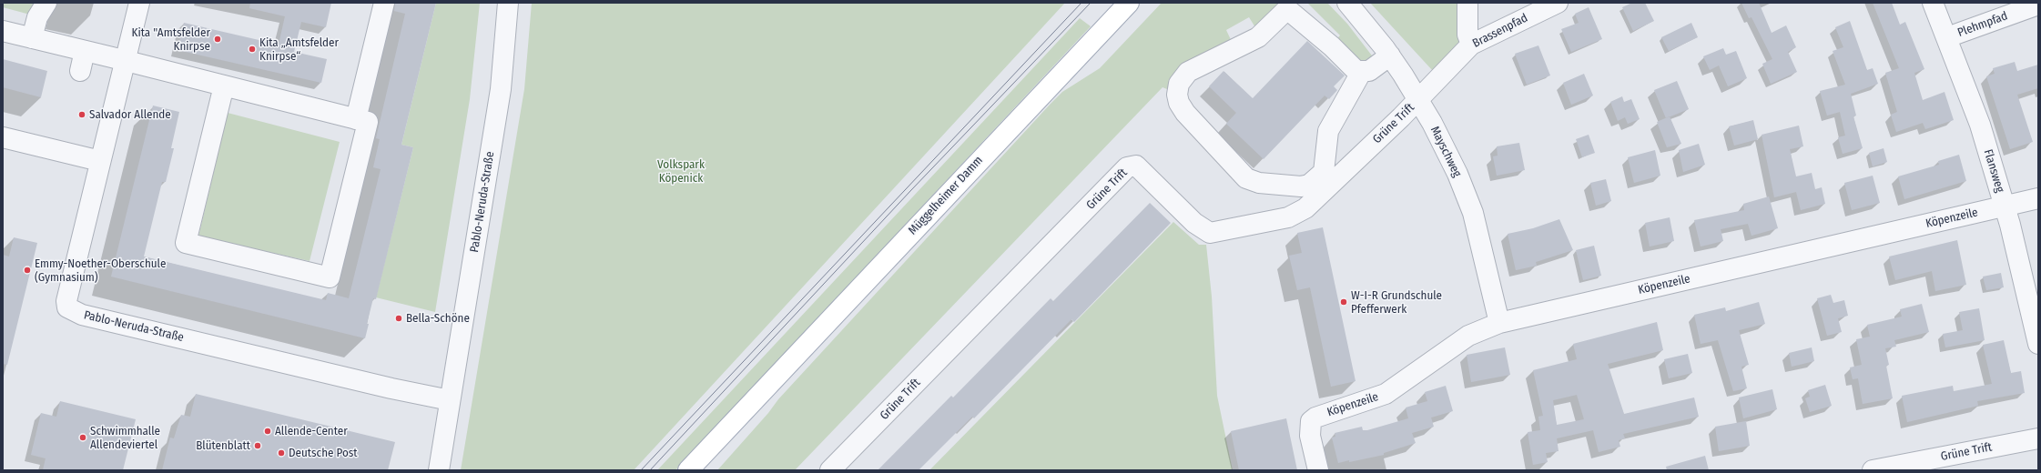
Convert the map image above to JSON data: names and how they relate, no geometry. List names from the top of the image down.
{
  "streets": {
    "main road": ["Müggelheimer Damm"],
    "street": [
      "Plehmpfad",
      "Brassenpfad",
      "Grüne Trift",
      "Mayschweg",
      "Flansweg",
      "Pablo-Neruda-Straße",
      "Köpenzeile"
    ]
  },
  "crossings": [
    ["Plehmpfad", "Flansweg"],
    ["Brassenpfad", "Grüne Trift"],
    ["Brassenpfad", "Mayschweg"],
    ["Grüne Trift", "Mayschweg"],
    ["Mayschweg", "Köpenzeile"],
    ["Flansweg", "Köpenzeile"]
  ],
  "parks": ["Volkspark Köpenick"],
  "places": [
    "Kita \"Amtsfelder Knirpse",
    "Kita „Amtsfelder Knirpse“",
    "Salvador Allende",
    "Emmy-Noether-Oberschule (Gymnasium)",
    "W-I-R Grundschule Pfefferwerk",
    "Bella-Schöne",
    "Allende-Center",
    "Schwimmhalle Allendeviertel",
    "Blütenblatt",
    "Deutsche Post"
  ]
}
